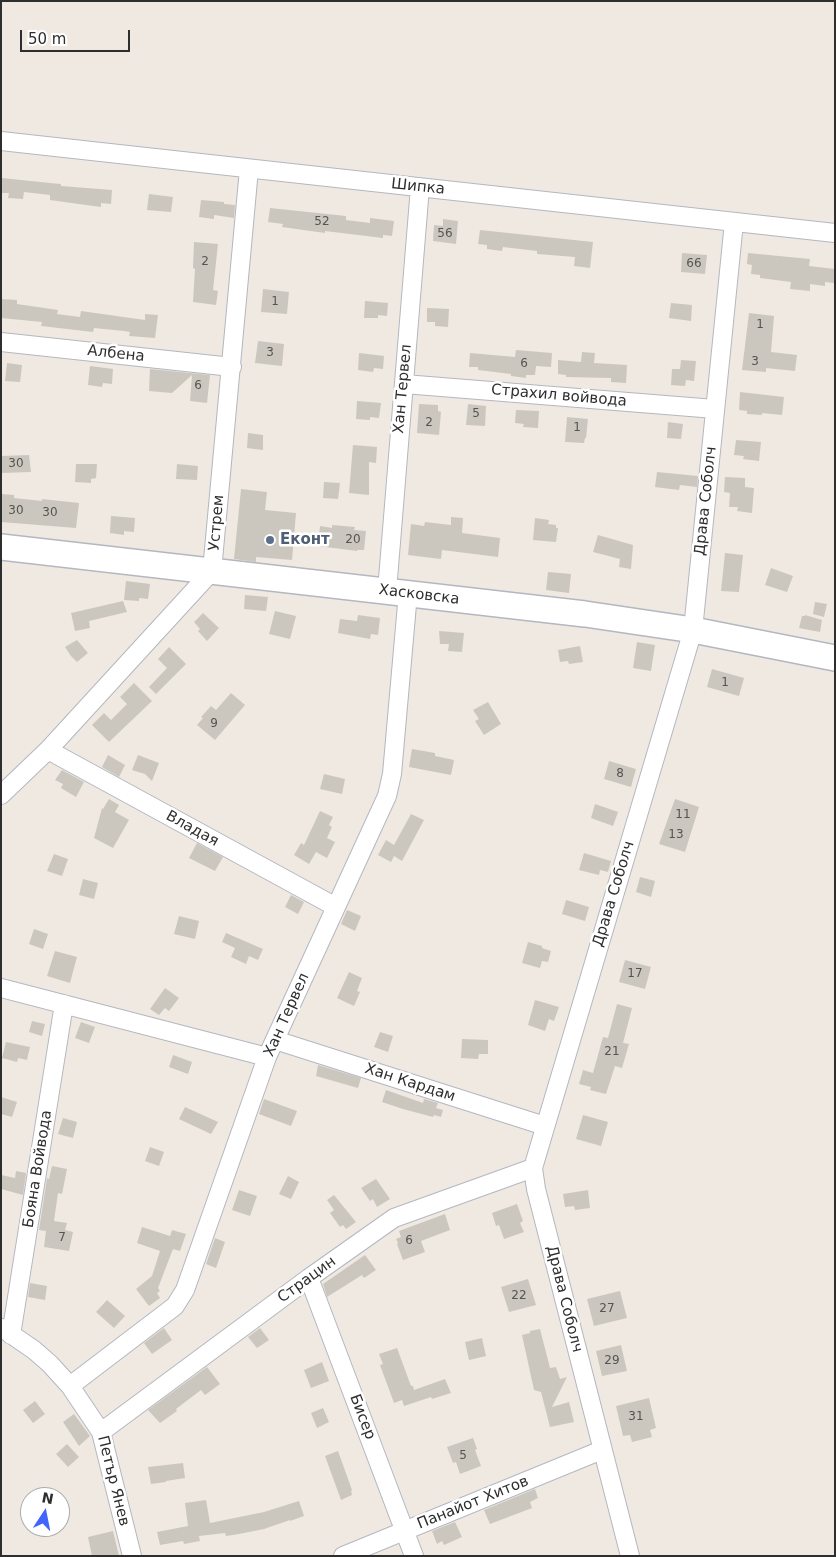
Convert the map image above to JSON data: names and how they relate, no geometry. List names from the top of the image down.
{
  "streets": {
    "street": [
      "Шипка",
      "Албена",
      "Хан Тервел",
      "Страхил войвода",
      "Драва Соболч",
      "Устрем",
      "Хасковска",
      "Владая",
      "Хан Кардам",
      "Бояна Войвода",
      "Страцин",
      "Бисер",
      "Петър Янев",
      "Панайот Хитов"
    ]
  },
  "crossings": [
    ["Шипка", "Хан Тервел"],
    ["Шипка", "Драва Соболч"],
    ["Шипка", "Устрем"],
    ["Албена", "Устрем"],
    ["Хан Тервел", "Страхил войвода"],
    ["Хан Тервел", "Хасковска"],
    ["Хан Тервел", "Владая"],
    ["Хан Тервел", "Хан Кардам"],
    ["Хан Тервел", "Петър Янев"],
    ["Страхил войвода", "Драва Соболч"],
    ["Драва Соболч", "Хасковска"],
    ["Драва Соболч", "Хан Кардам"],
    ["Драва Соболч", "Страцин"],
    ["Драва Соболч", "Панайот Хитов"],
    ["Устрем", "Хасковска"],
    ["Устрем", "Владая"],
    ["Бояна Войвода", "Петър Янев"],
    ["Страцин", "Бисер"],
    ["Страцин", "Петър Янев"],
    ["Бисер", "Панайот Хитов"]
  ],
  "places": ["Еконт"],
  "house_numbers": [
    "52",
    "56",
    "2",
    "66",
    "1",
    "1",
    "3",
    "3",
    "6",
    "6",
    "5",
    "2",
    "1",
    "30",
    "30",
    "30",
    "20",
    "1",
    "9",
    "8",
    "11",
    "13",
    "17",
    "21",
    "7",
    "6",
    "22",
    "27",
    "29",
    "31",
    "5"
  ],
  "scale_bar": "50 m",
  "north": "top"
}
